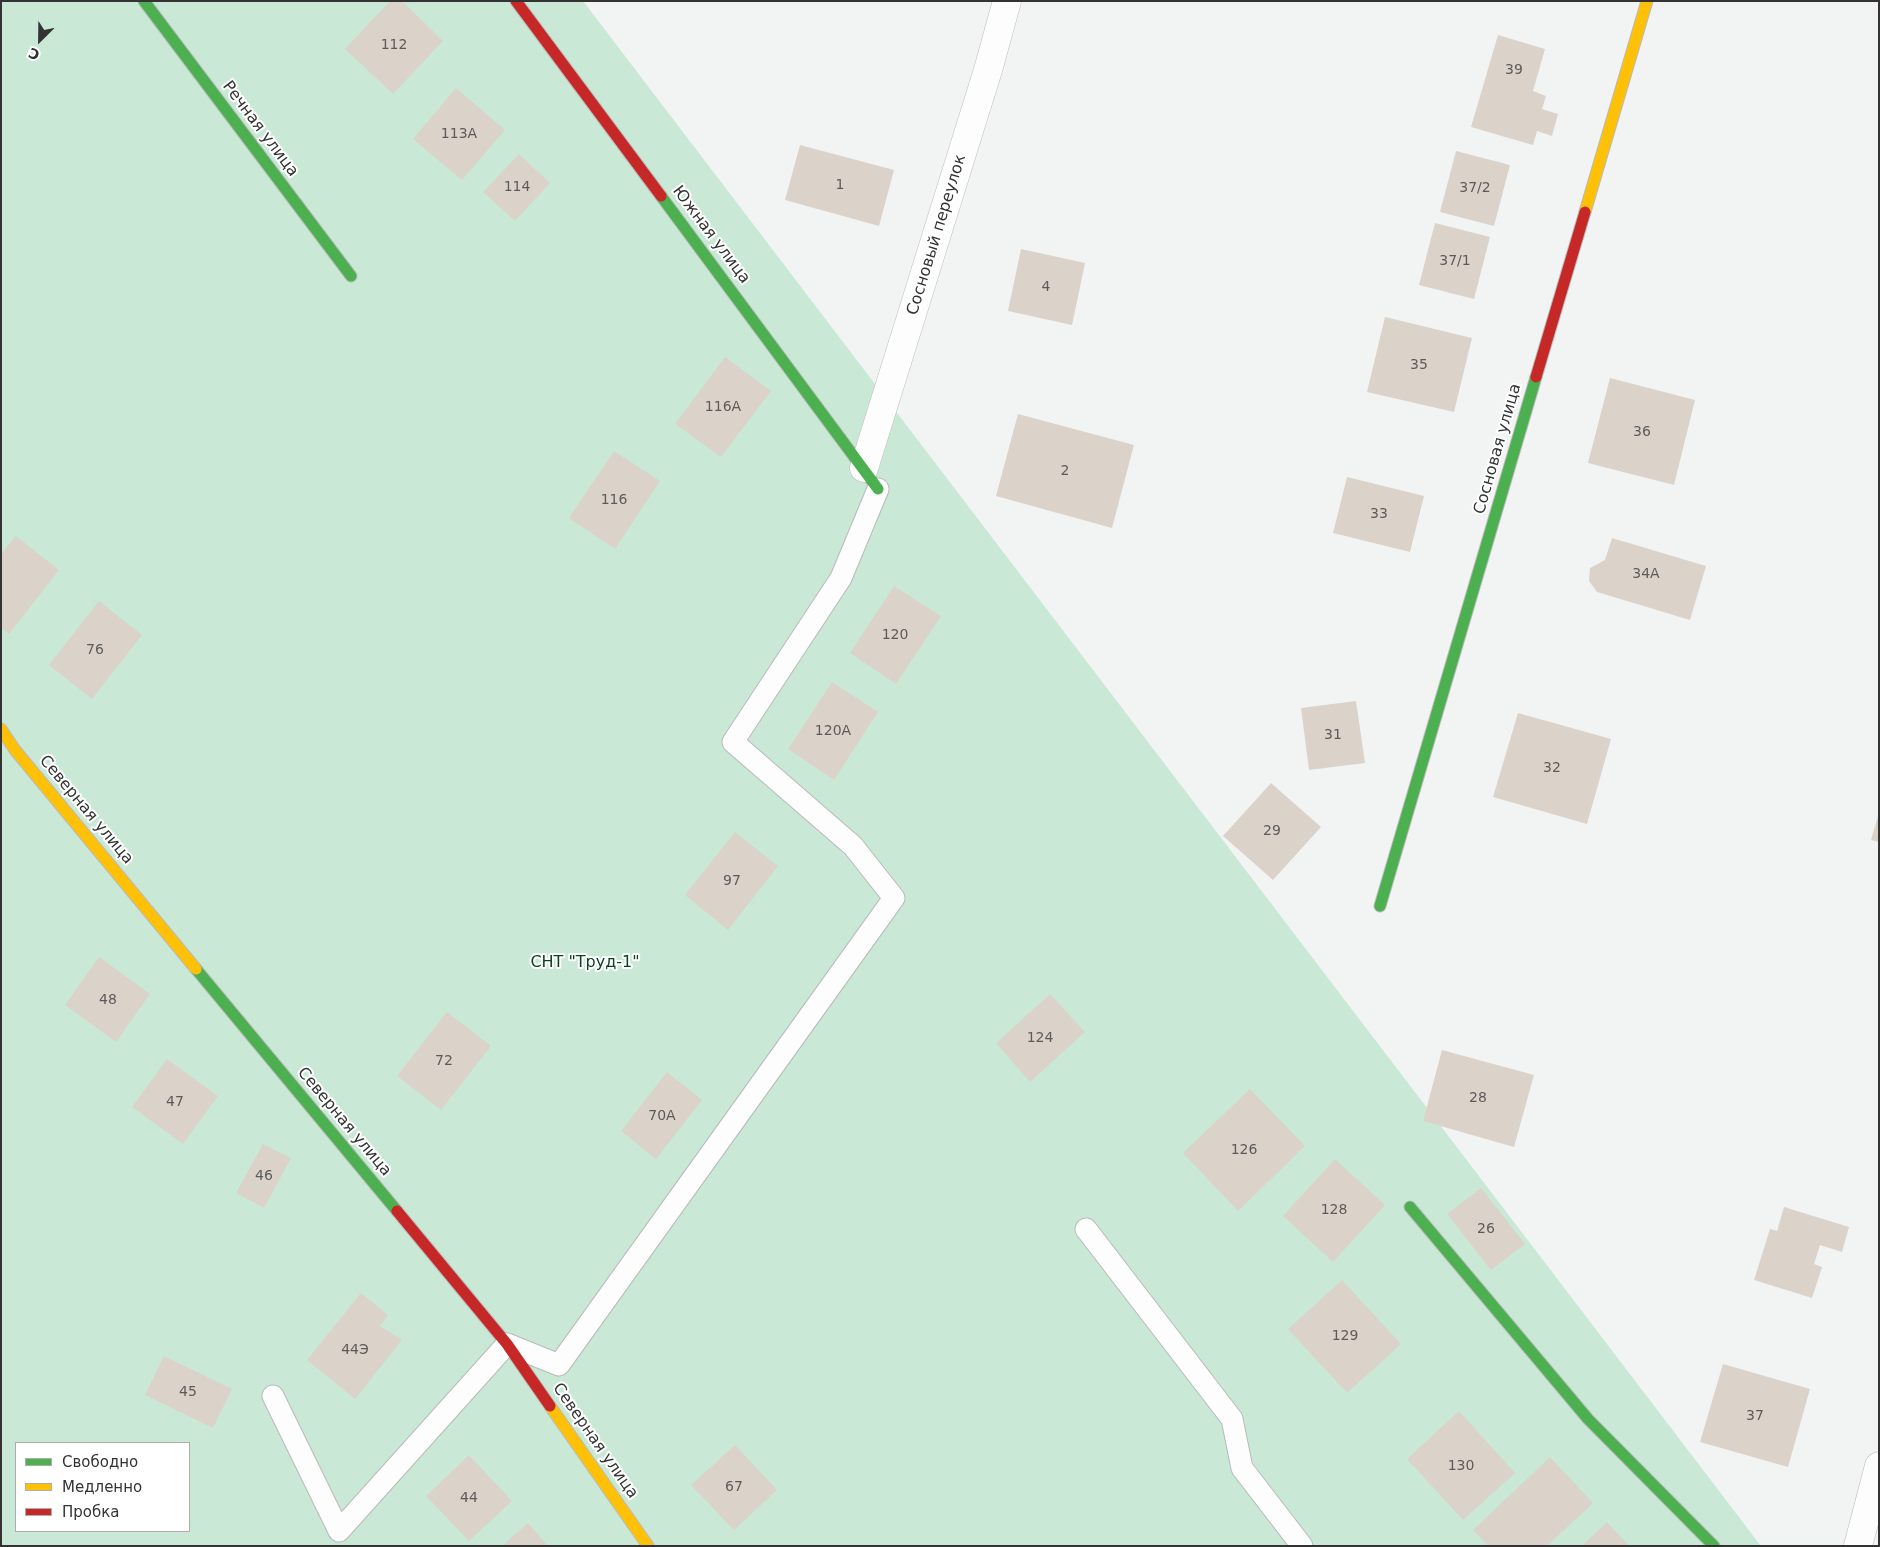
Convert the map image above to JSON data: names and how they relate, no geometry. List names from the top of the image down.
{
  "streets": {
    "street": [
      "Речная улица",
      "Южная улица",
      "Сосновый переулок",
      "Сосновая улица",
      "Северная улица"
    ]
  },
  "crossings": [
    ["Южная улица", "Сосновый переулок"]
  ],
  "parks": ["СНТ \"Труд-1\""],
  "house_numbers": [
    "112",
    "39",
    "113А",
    "1",
    "114",
    "37/2",
    "37/1",
    "4",
    "35",
    "116А",
    "36",
    "2",
    "116",
    "33",
    "34А",
    "120",
    "76",
    "120А",
    "31",
    "32",
    "29",
    "97",
    "48",
    "124",
    "72",
    "28",
    "47",
    "70А",
    "126",
    "46",
    "128",
    "26",
    "129",
    "44Э",
    "45",
    "37",
    "130",
    "67",
    "44"
  ],
  "legend": ["Свободно", "Медленно", "Пробка"],
  "north": "bottom left"
}
